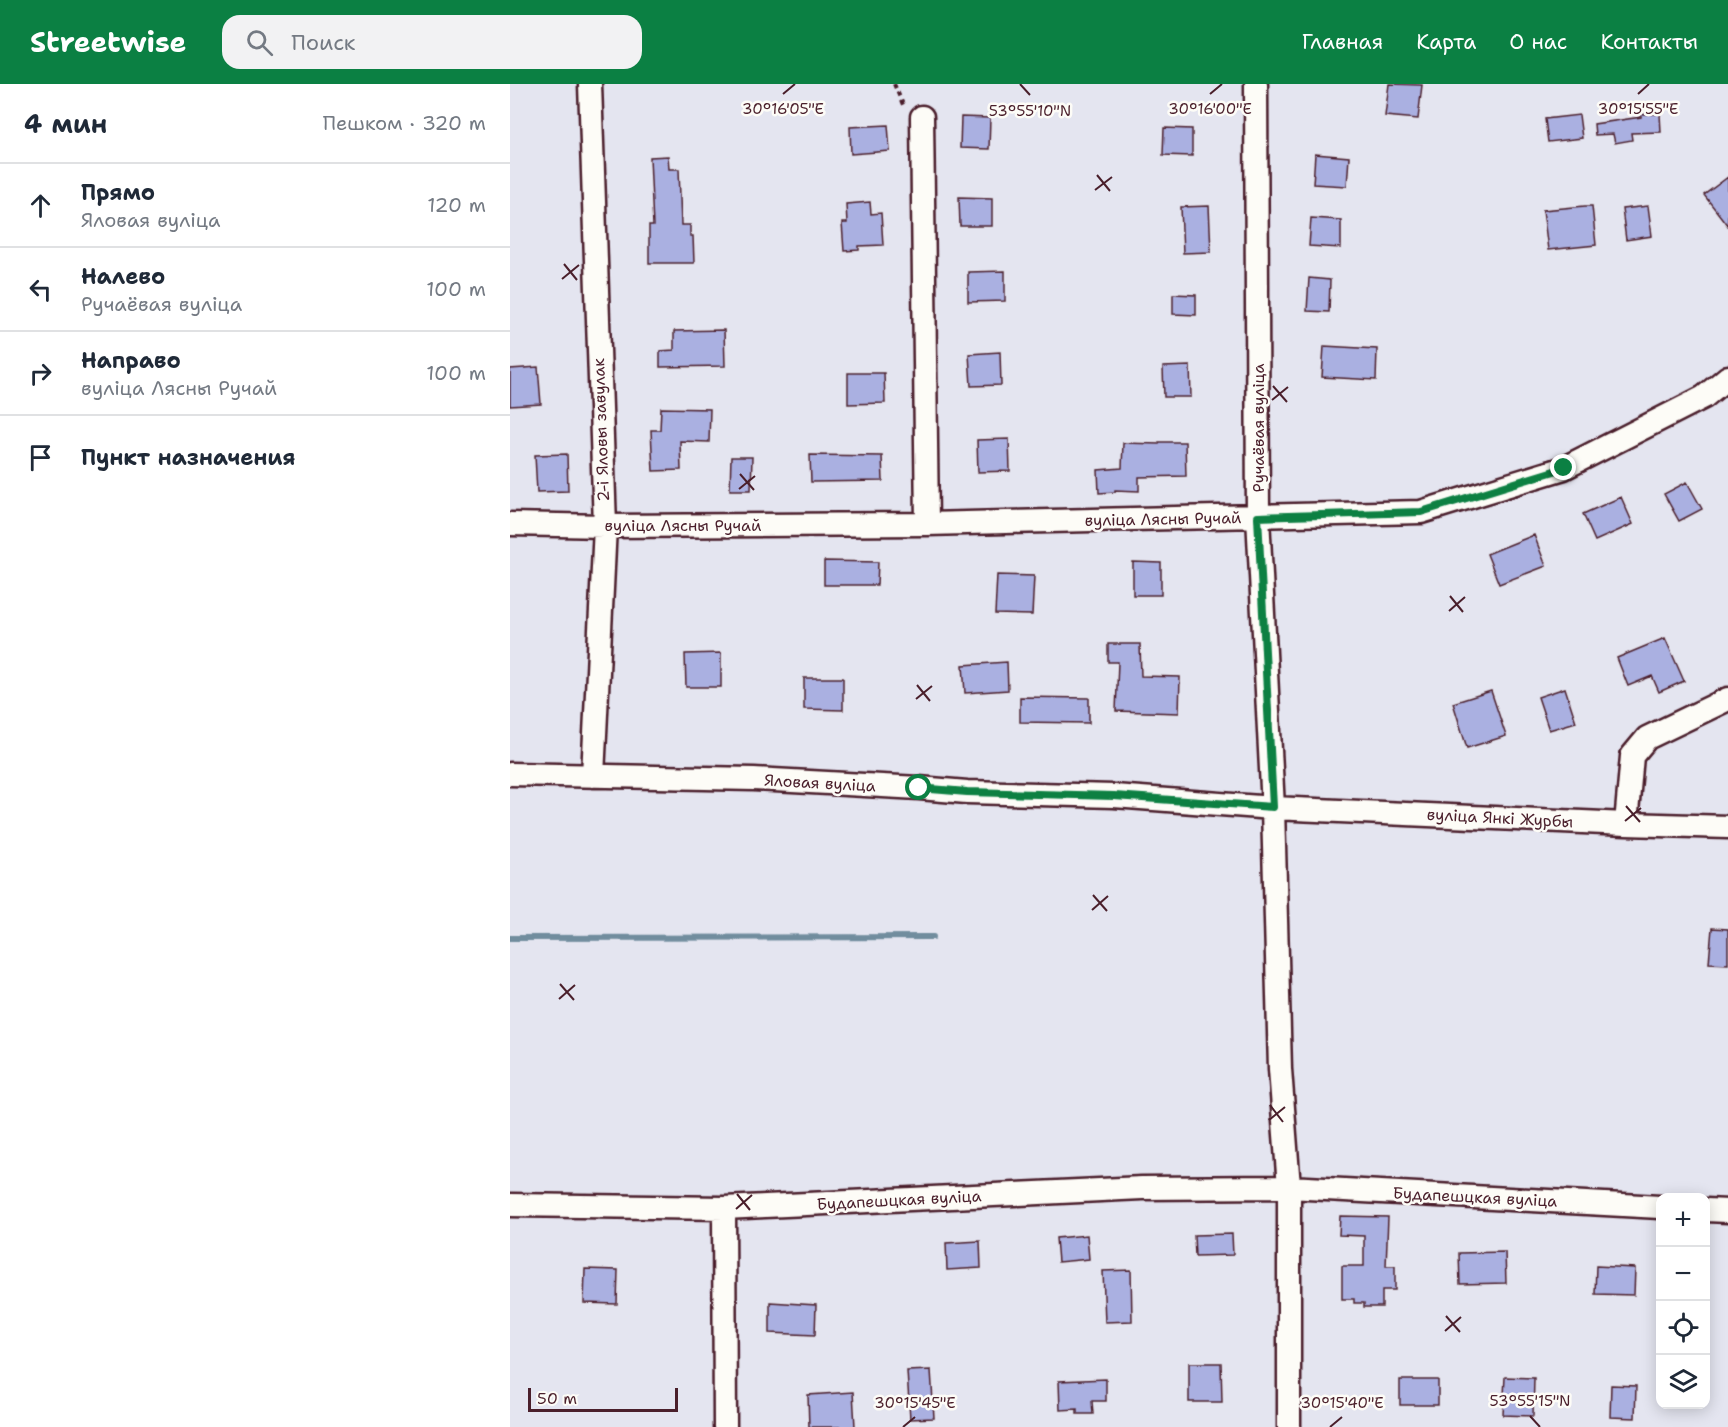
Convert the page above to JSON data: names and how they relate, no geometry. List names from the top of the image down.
{
  "streets": {
    "street": [
      "Ручаёвая вуліца",
      "2-і Яловы завулак",
      "вуліца Лясны Ручай",
      "Яловая вуліца",
      "вуліца Янкі Журбы",
      "Будапешцкая вуліца"
    ]
  },
  "crossings": [
    ["Ручаёвая вуліца", "вуліца Лясны Ручай"],
    ["Ручаёвая вуліца", "Яловая вуліца"],
    ["Ручаёвая вуліца", "вуліца Янкі Журбы"],
    ["Ручаёвая вуліца", "Будапешцкая вуліца"],
    ["2-і Яловы завулак", "вуліца Лясны Ручай"],
    ["2-і Яловы завулак", "Яловая вуліца"],
    ["Яловая вуліца", "вуліца Янкі Журбы"]
  ],
  "scale_bar": "50 m",
  "page": {
    "header": "Streetwise",
    "search": "Поиск",
    "nav": [
      "Главная",
      "Карта",
      "О нас",
      "Контакты"
    ],
    "heading": ["4 мин", "Пешком · 320 m"],
    "list": [
      ["Прямо", "Яловая вуліца", "120 m"],
      ["Налево", "Ручаёвая вуліца", "100 m"],
      ["Направо", "вуліца Лясны Ручай", "100 m"],
      "Пункт назначения"
    ],
    "map_buttons": ["+", "−"],
    "scale": "50 m"
  },
  "coordinates": [
    "30°16'05\"E",
    "30°16'00\"E",
    "30°15'55\"E",
    "53°55'10\"N",
    "53°55'15\"N",
    "30°15'45\"E",
    "30°15'40\"E"
  ]
}
